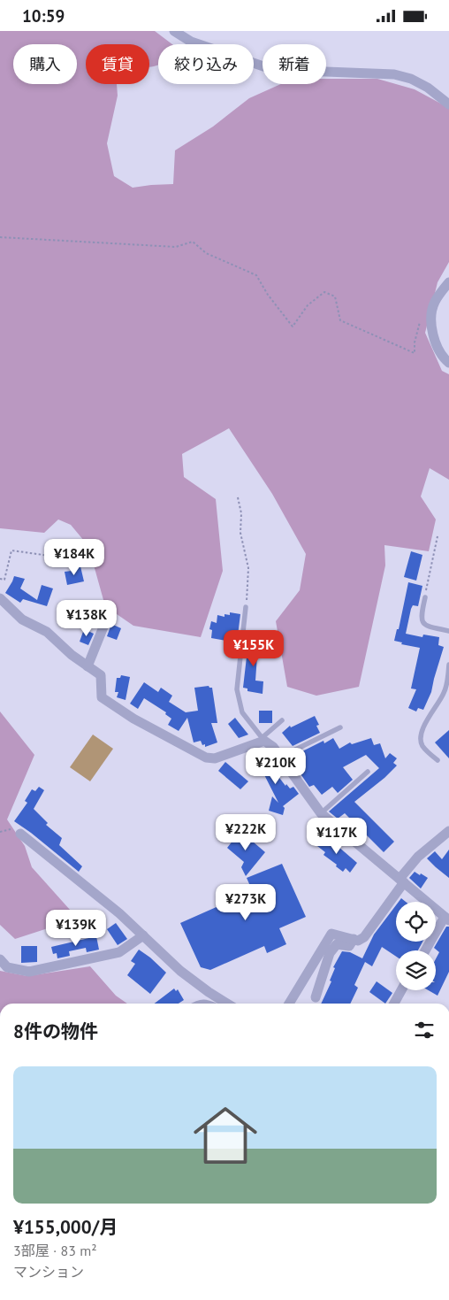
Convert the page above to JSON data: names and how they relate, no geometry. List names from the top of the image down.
{
  "page": {
    "status": "10:59",
    "chip": [
      "購入",
      "賃貸",
      "絞り込み",
      "新着"
    ],
    "price": [
      "¥184K",
      "¥138K",
      "¥155K",
      "¥210K",
      "¥222K",
      "¥117K",
      "¥273K",
      "¥139K"
    ],
    "heading": "8件の物件",
    "list": [
      {
        "name": "¥155,000/月",
        "note": "3部屋 · 83 m² · マンション"
      }
    ]
  }
}
